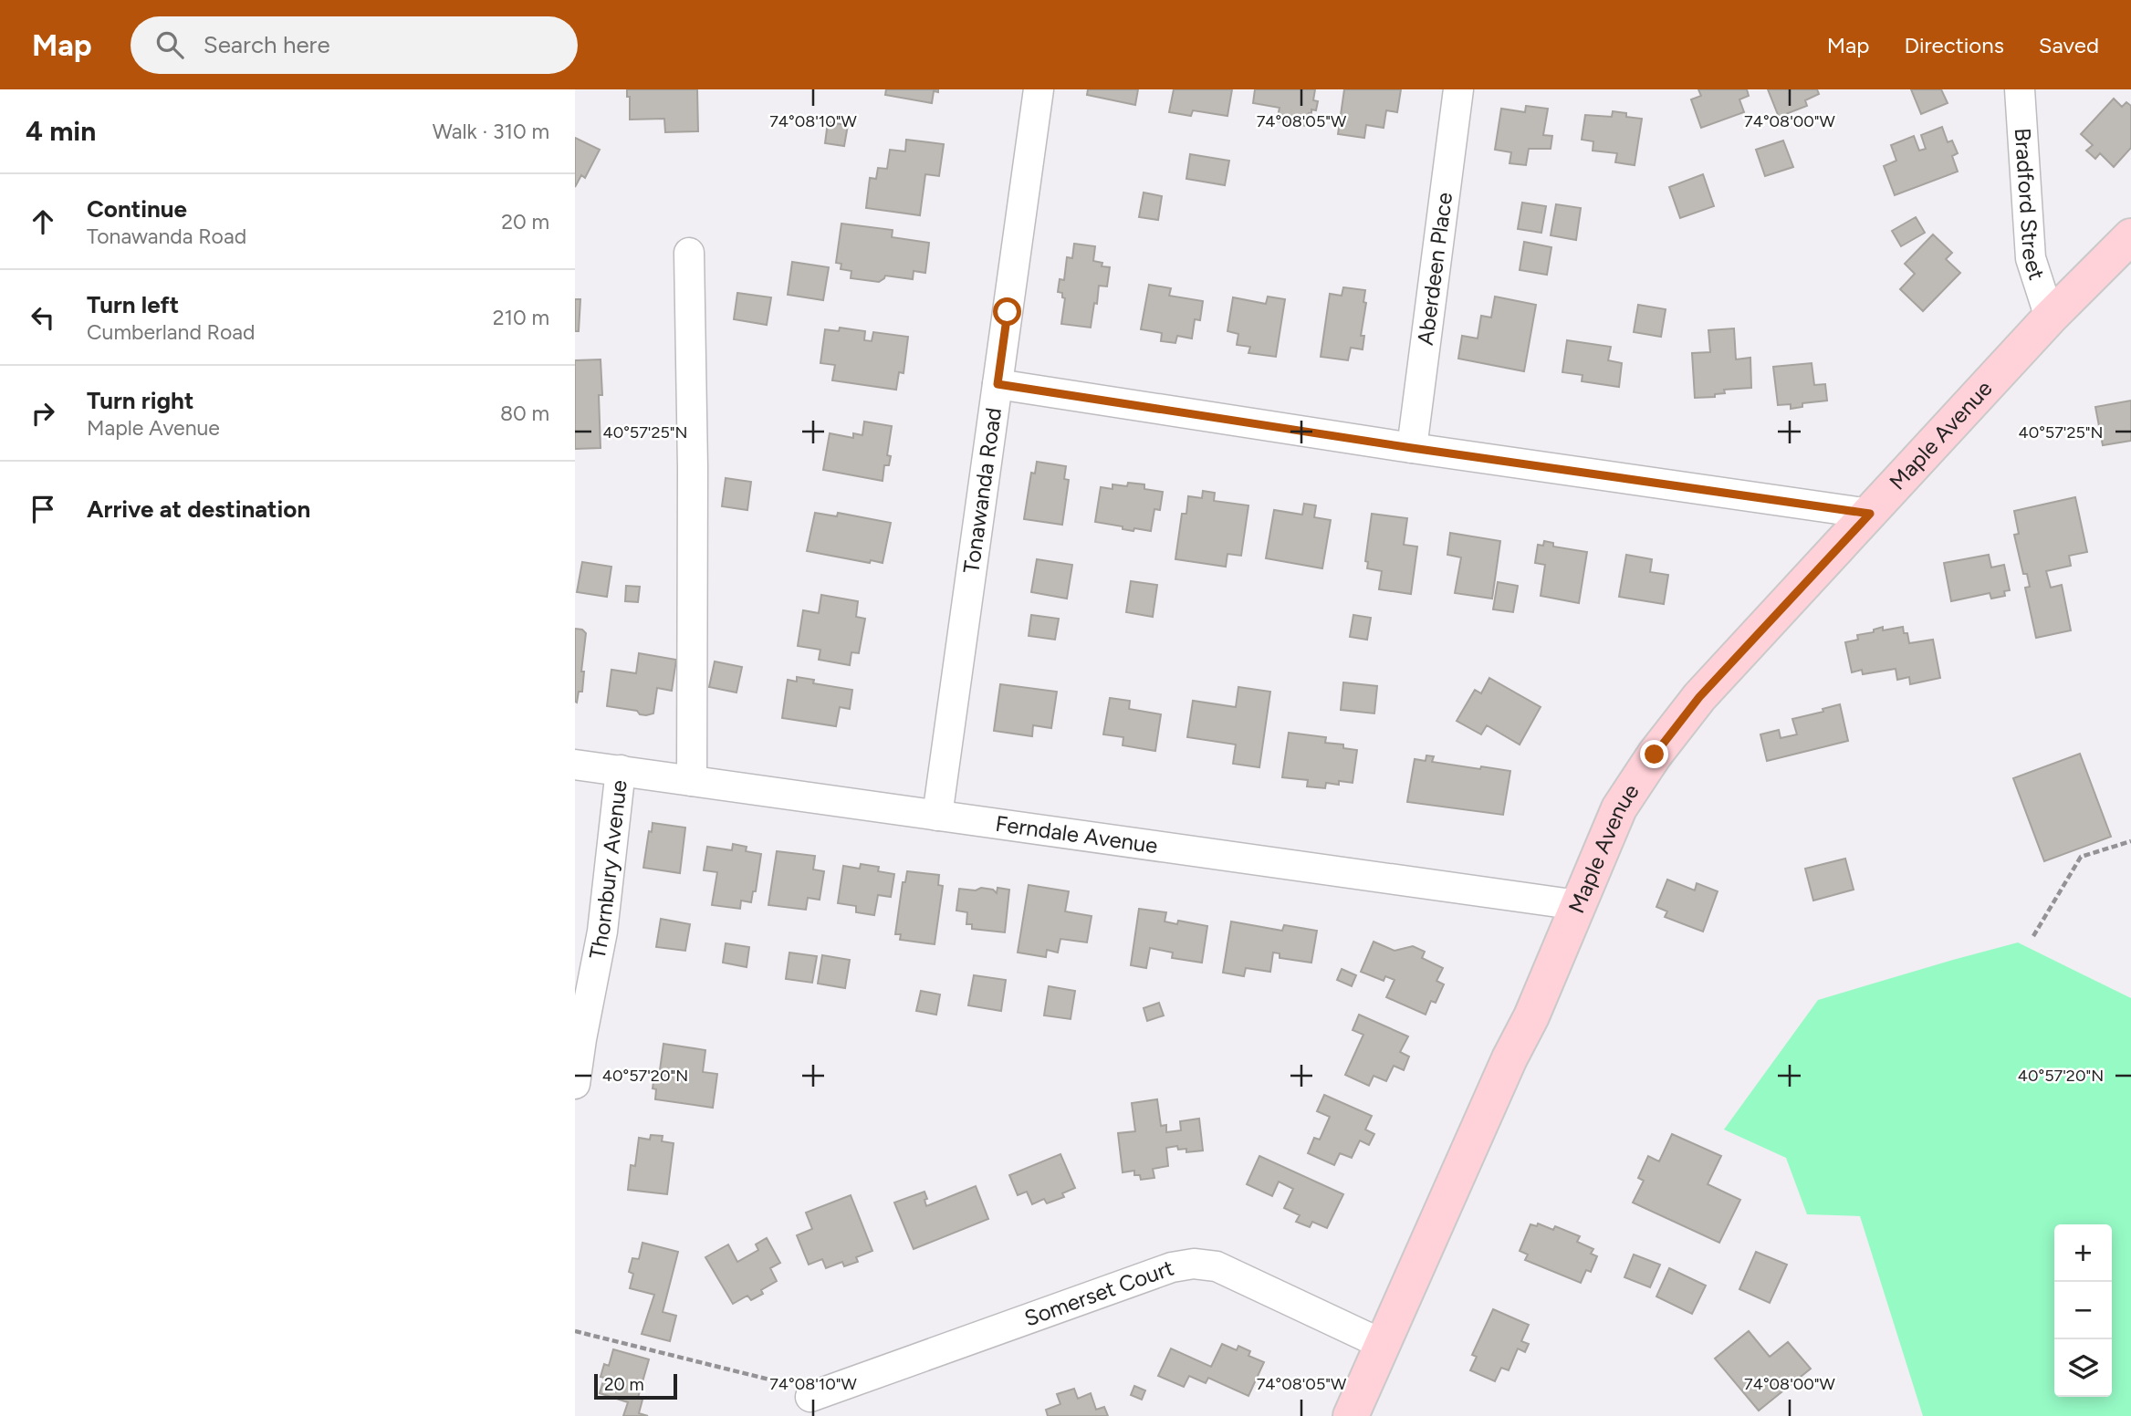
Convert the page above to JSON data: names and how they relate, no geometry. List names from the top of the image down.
{
  "streets": {
    "main road": ["Maple Avenue"],
    "street": [
      "Bradford Street",
      "Aberdeen Place",
      "Tonawanda Road",
      "Ferndale Avenue",
      "Thornbury Avenue",
      "Somerset Court"
    ]
  },
  "crossings": [
    ["Bradford Street", "Maple Avenue"],
    ["Maple Avenue", "Ferndale Avenue"],
    ["Maple Avenue", "Somerset Court"],
    ["Tonawanda Road", "Ferndale Avenue"],
    ["Ferndale Avenue", "Thornbury Avenue"]
  ],
  "scale_bar": "20 m",
  "page": {
    "header": "Map",
    "search": "Search here",
    "nav": ["Map", "Directions", "Saved"],
    "heading": ["4 min", "Walk · 310 m"],
    "list": [
      ["Continue", "Tonawanda Road", "20 m"],
      ["Turn left", "Cumberland Road", "210 m"],
      ["Turn right", "Maple Avenue", "80 m"],
      "Arrive at destination"
    ],
    "map_buttons": ["+", "−"],
    "scale": "20 m"
  },
  "coordinates": [
    "74°08'10\"W",
    "74°08'05\"W",
    "74°08'00\"W",
    "40°57'25\"N",
    "40°57'20\"N"
  ]
}
